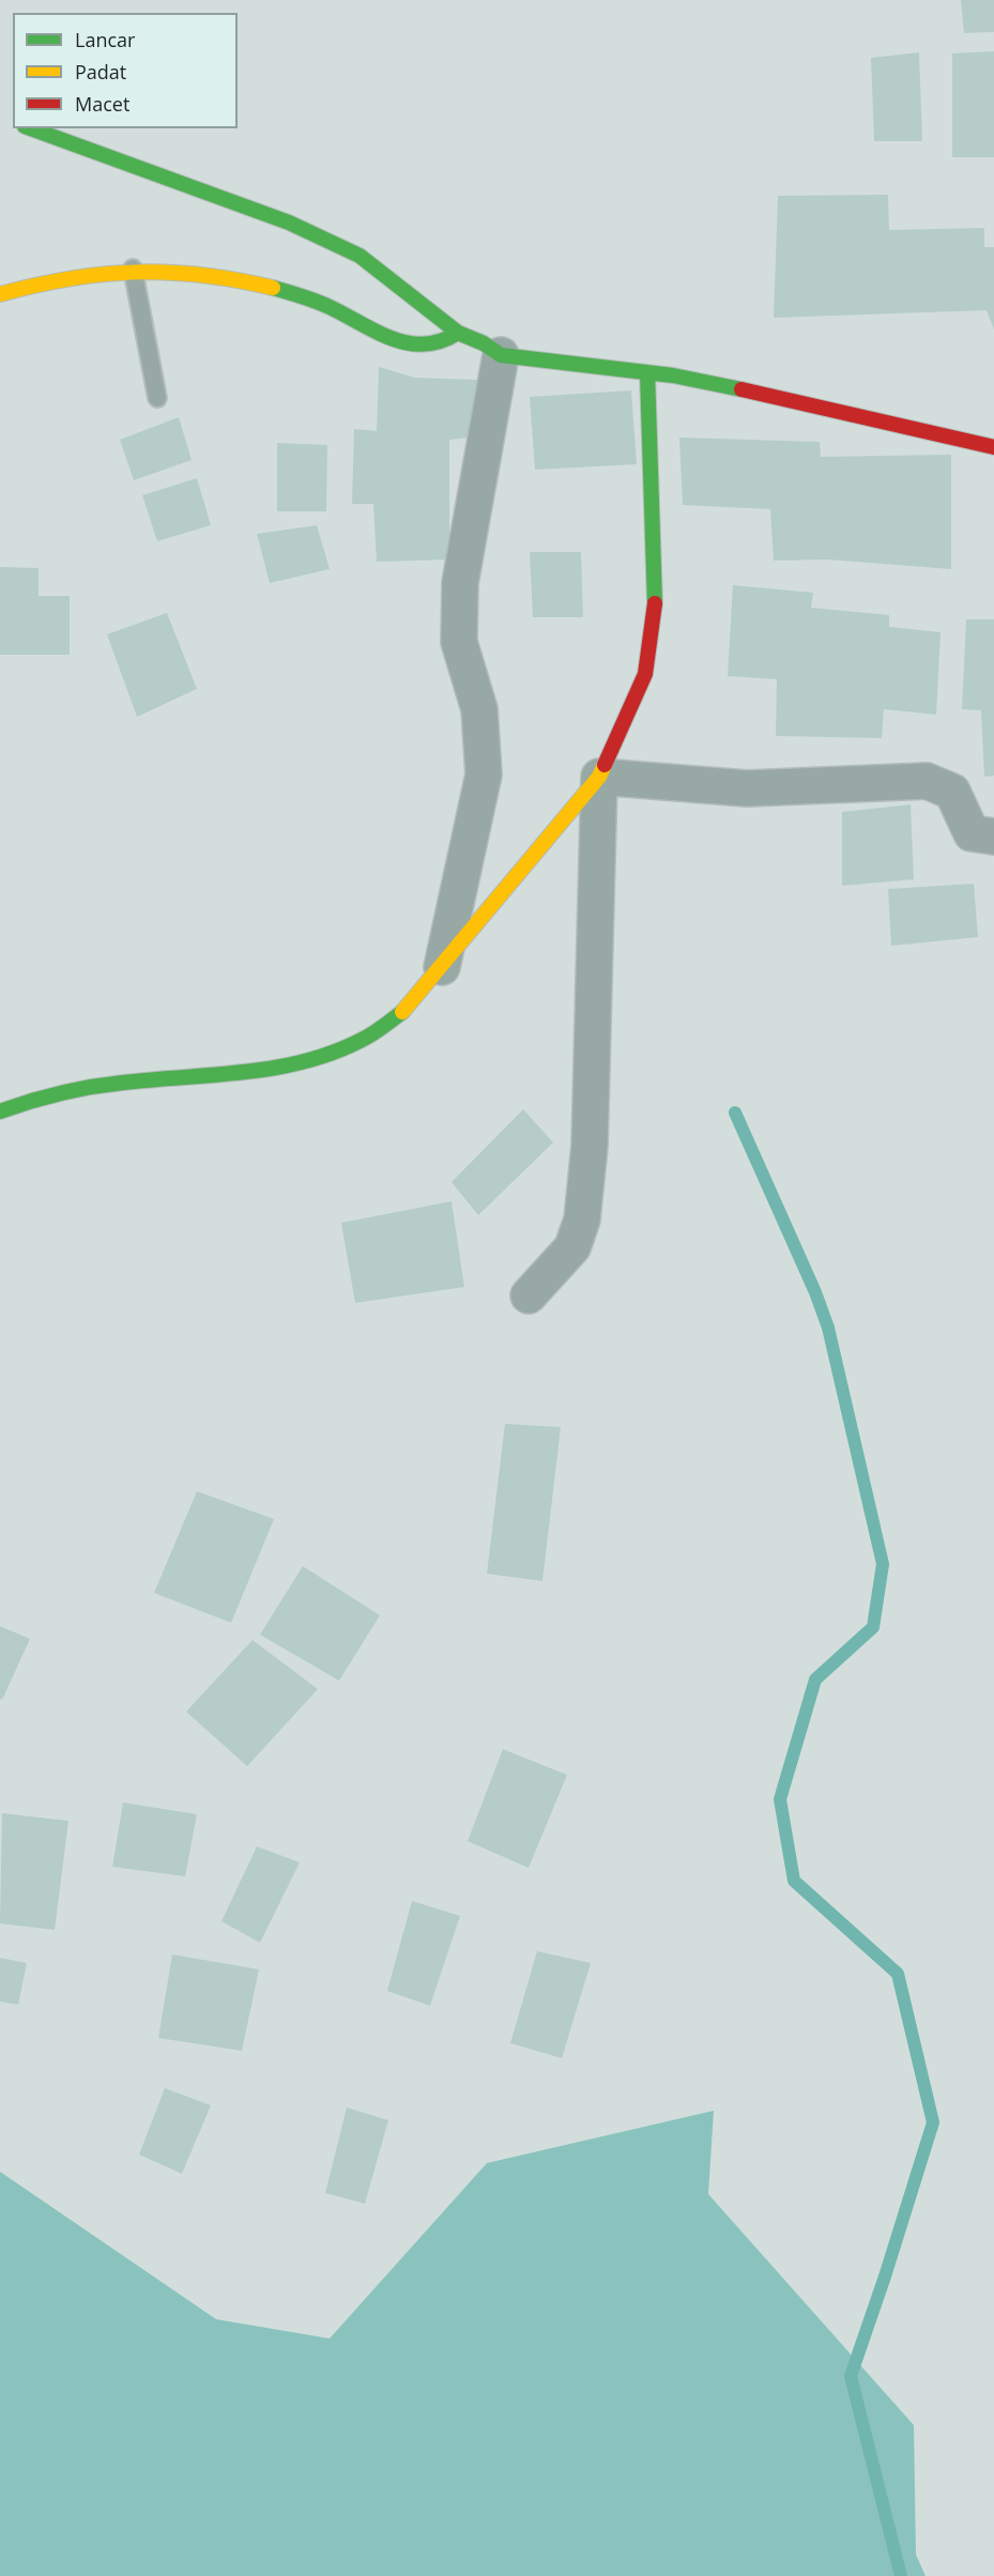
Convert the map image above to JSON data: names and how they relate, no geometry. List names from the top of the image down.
{
  "legend": ["Lancar", "Padat", "Macet"]
}
